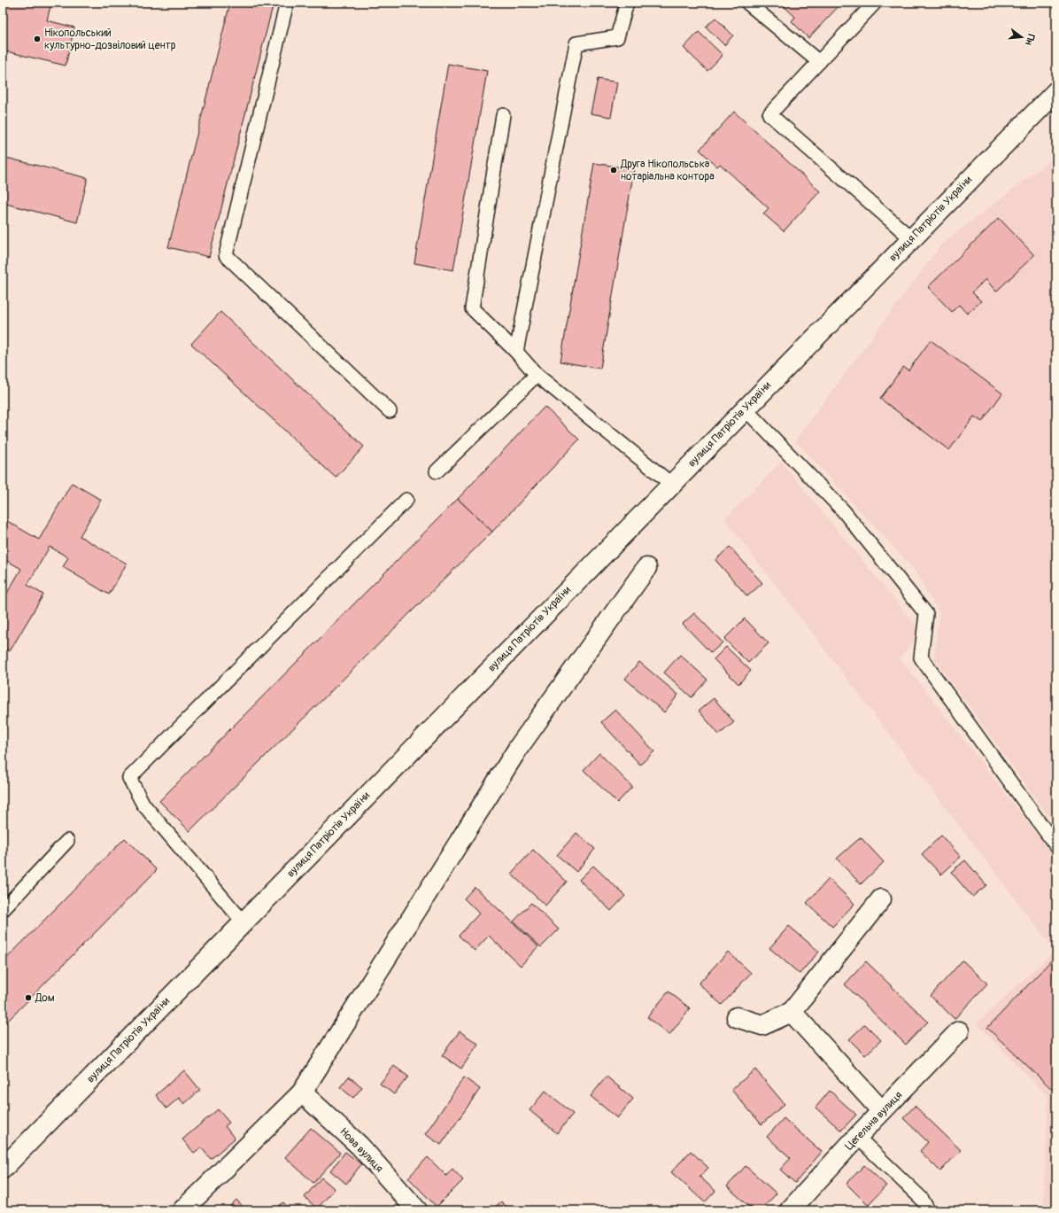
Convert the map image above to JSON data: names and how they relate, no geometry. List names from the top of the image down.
{
  "streets": {
    "street": ["вулиця Патріотів України", "Цегельна вулиця", "Нова вулиця"]
  },
  "places": ["Нікопольський культурно-дозвіловий центр", "Друга Нікопольська нотаріальна контора", "Дом"],
  "north": "right"
}
